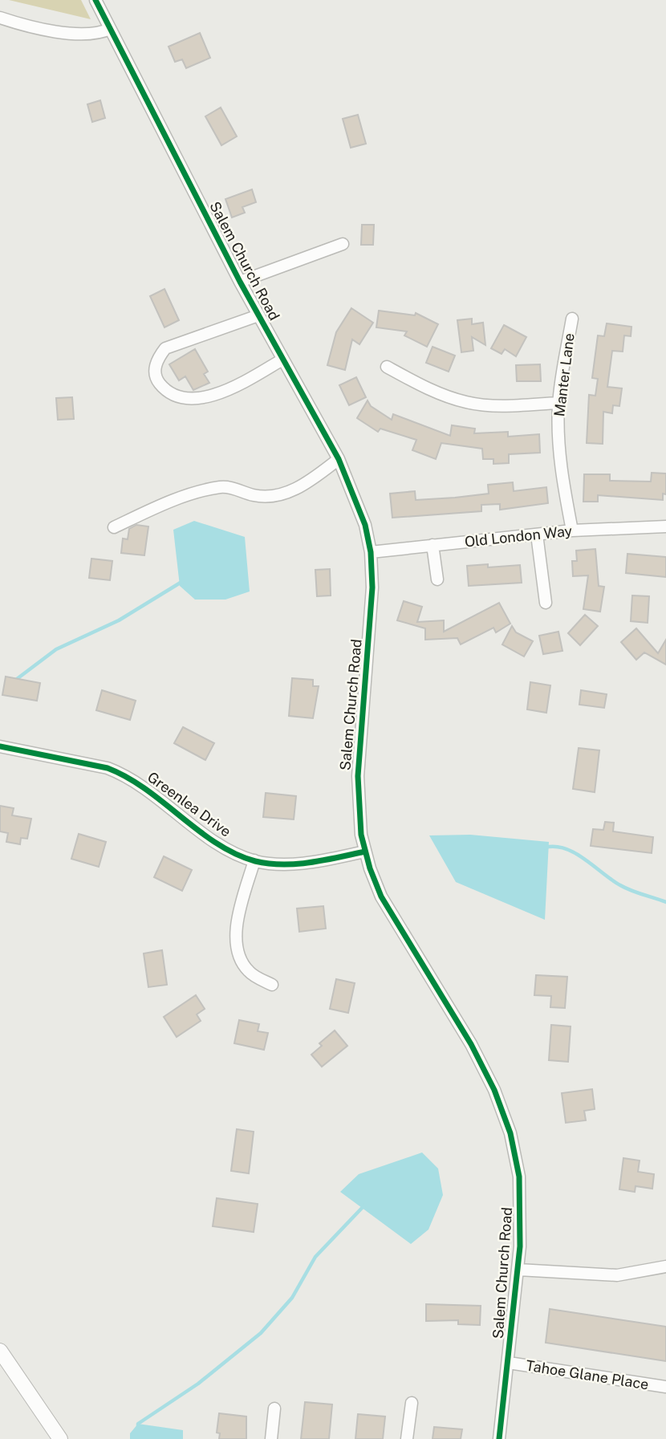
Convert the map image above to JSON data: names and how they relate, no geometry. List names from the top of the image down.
{
  "streets": {
    "street": [
      "Salem Church Road",
      "Manter Lane",
      "Old London Way",
      "Greenlea Drive",
      "Tahoe Glane Place"
    ]
  },
  "crossings": [
    ["Salem Church Road", "Old London Way"],
    ["Salem Church Road", "Greenlea Drive"],
    ["Salem Church Road", "Tahoe Glane Place"],
    ["Manter Lane", "Old London Way"]
  ]
}
